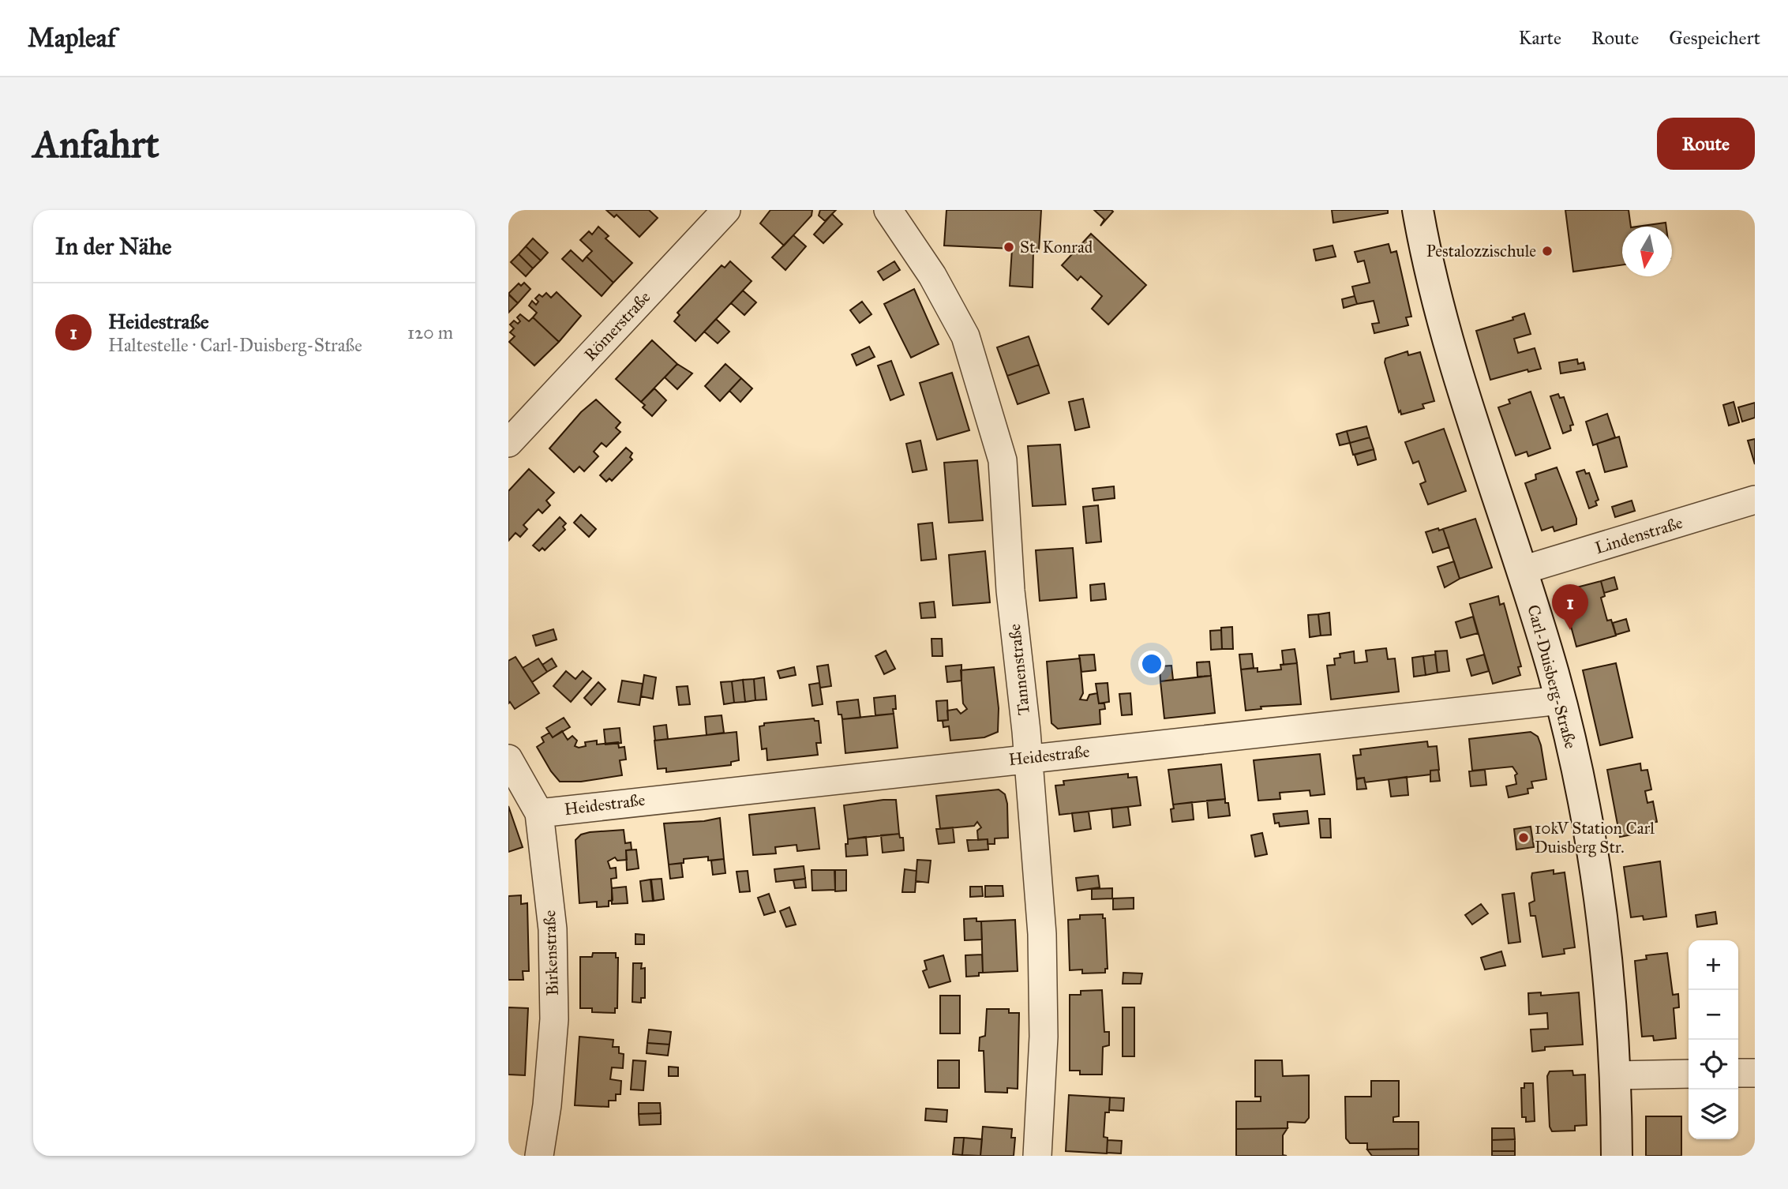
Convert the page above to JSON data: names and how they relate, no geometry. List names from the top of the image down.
{
  "streets": {
    "main road": ["Carl-Duisberg-Straße"],
    "street": [
      "Römerstraße",
      "Lindenstraße",
      "Tannenstraße",
      "Heidestraße",
      "Birkenstraße"
    ]
  },
  "crossings": [
    ["Lindenstraße", "Carl-Duisberg-Straße"],
    ["Tannenstraße", "Heidestraße"],
    ["Carl-Duisberg-Straße", "Heidestraße"],
    ["Heidestraße", "Birkenstraße"]
  ],
  "places": ["St. Konrad", "Pestalozzischule", "10kV Station Carl Duisberg Str."],
  "north": "bottom",
  "page": {
    "header": "Mapleaf",
    "nav": ["Karte", "Route", "Gespeichert"],
    "buttons": "Route",
    "title": "Anfahrt",
    "heading": "In der Nähe",
    "list": [
      {
        "mark": "1",
        "name": "Heidestraße",
        "note": "Haltestelle · Carl-Duisberg-Straße",
        "value": "120 m"
      }
    ],
    "pins": "1",
    "map_buttons": ["+", "−"]
  }
}
